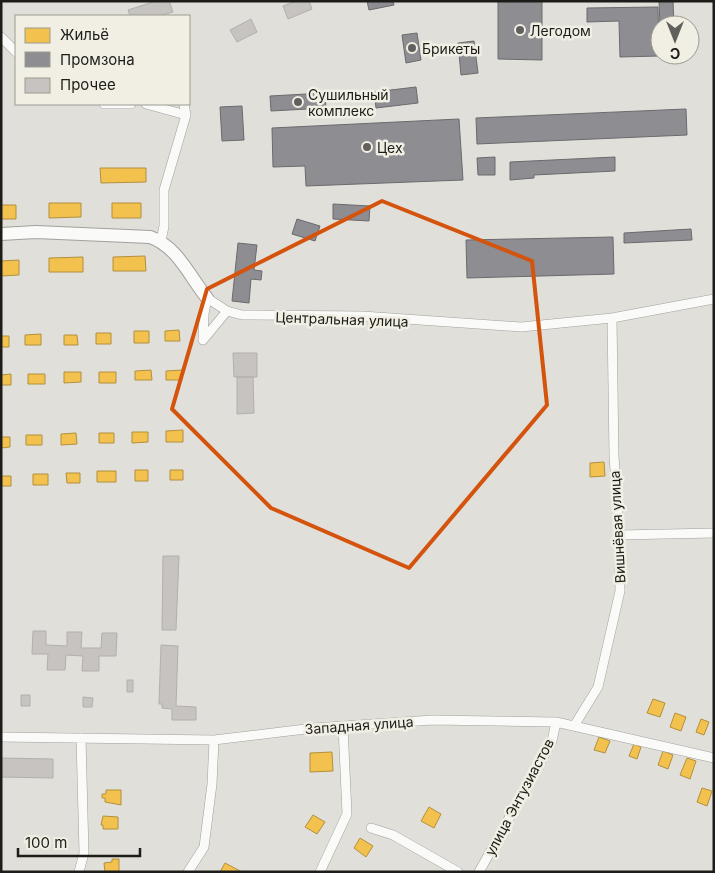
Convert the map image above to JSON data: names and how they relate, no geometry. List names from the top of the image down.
{
  "streets": {
    "street": [
      "Центральная улица",
      "Вишнёвая улица",
      "Западная улица",
      "улица Энтузиастов"
    ]
  },
  "crossings": [
    ["Центральная улица", "Вишнёвая улица"],
    ["Вишнёвая улица", "Западная улица"],
    ["Западная улица", "улица Энтузиастов"]
  ],
  "places": [
    "Легодом",
    "Брикеты",
    "Сушильный комплекс",
    "Цех"
  ],
  "legend": ["Жильё", "Промзона", "Прочее"],
  "scale_bar": "100 m",
  "north": "bottom"
}
